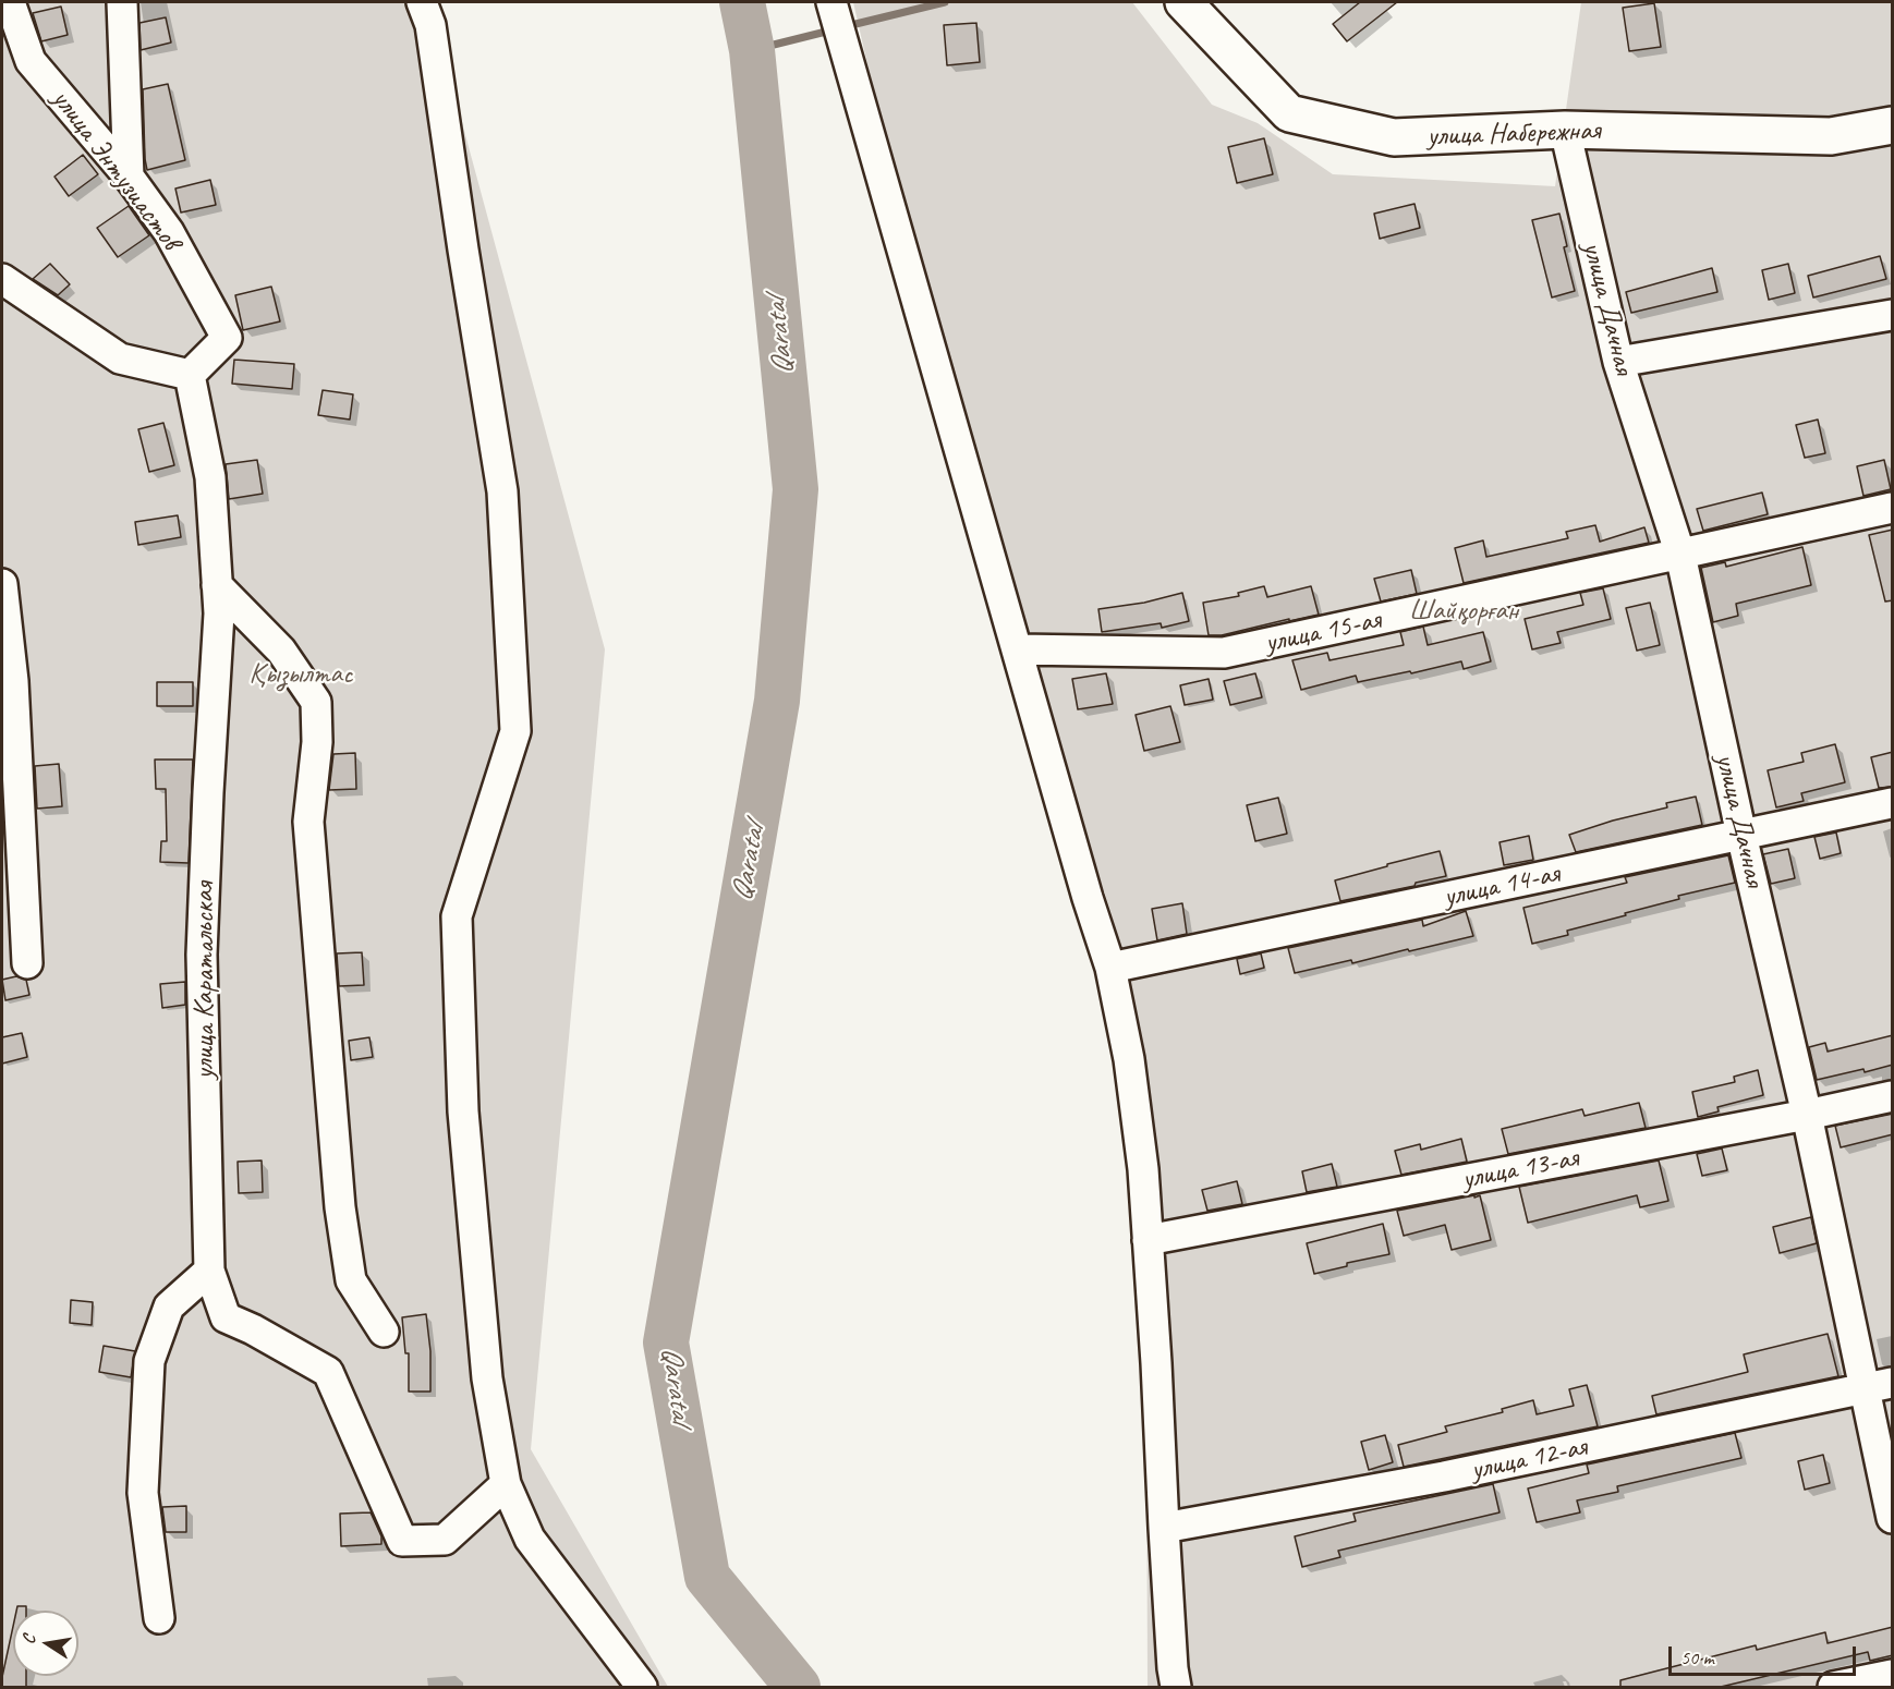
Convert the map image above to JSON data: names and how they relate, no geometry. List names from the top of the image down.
{
  "streets": {
    "street": [
      "улица Набережная",
      "улица Энтузиастов",
      "улица Дачная",
      "улица 15-ая",
      "улица 14-ая",
      "улица Каратальская",
      "улица 13-ая",
      "улица 12-ая"
    ]
  },
  "crossings": [
    ["улица Набережная", "улица Дачная"],
    ["улица Энтузиастов", "улица Каратальская"],
    ["улица Дачная", "улица 15-ая"],
    ["улица Дачная", "улица 14-ая"],
    ["улица Дачная", "улица 13-ая"],
    ["улица Дачная", "улица 12-ая"]
  ],
  "water": ["Qaratal"],
  "parks": ["Шайқорған", "Қызылтас"],
  "scale_bar": "50 m",
  "north": "left"
}
